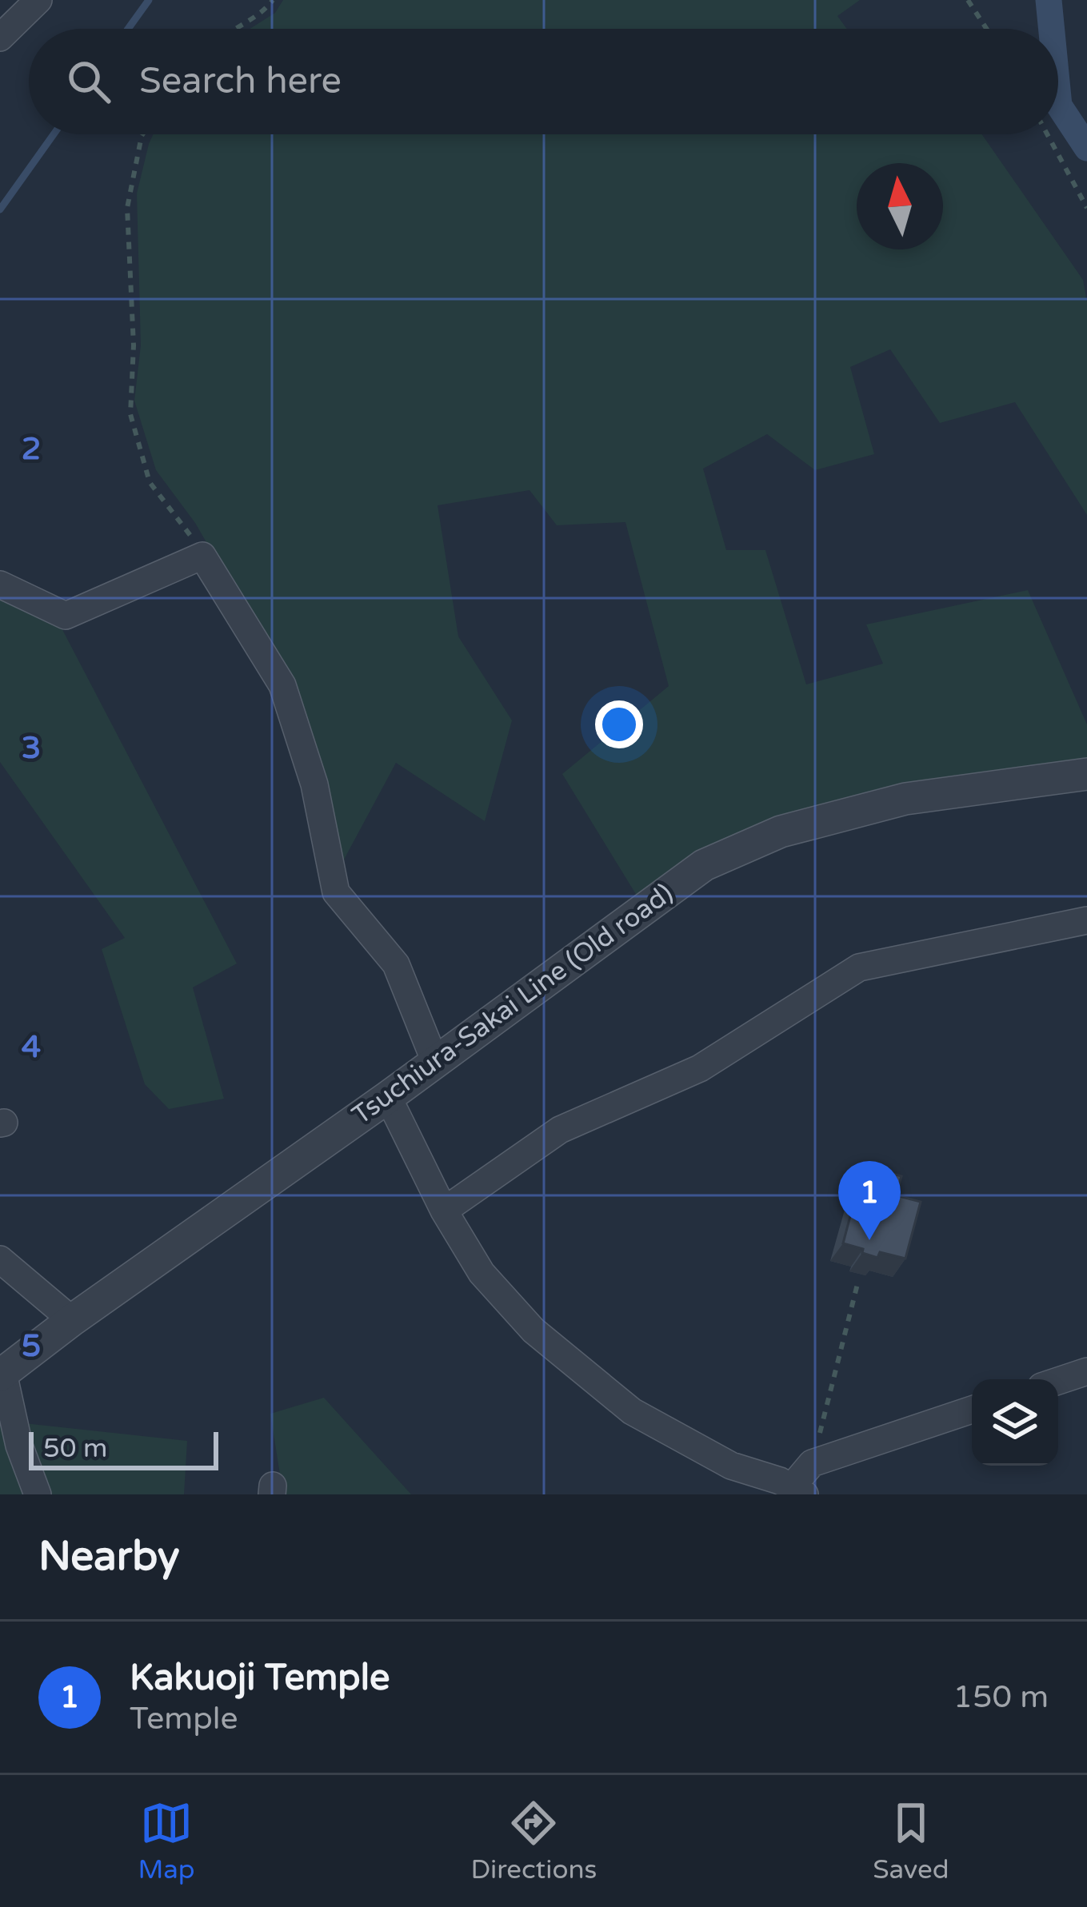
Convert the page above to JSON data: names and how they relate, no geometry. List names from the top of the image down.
{
  "streets": {
    "street": ["Tsuchiura-Sakai Line (Old road)"]
  },
  "scale_bar": "50 m",
  "north": "top",
  "page": {
    "search": "Search here",
    "pins": "1",
    "scale": "50 m",
    "heading": "Nearby",
    "list": [
      {
        "mark": "1",
        "name": "Kakuoji Temple",
        "note": "Temple",
        "value": "150 m"
      }
    ],
    "nav": ["Map", "Directions", "Saved"]
  },
  "grid": {
    "rows": [
      "2",
      "3",
      "4",
      "5"
    ]
  }
}
